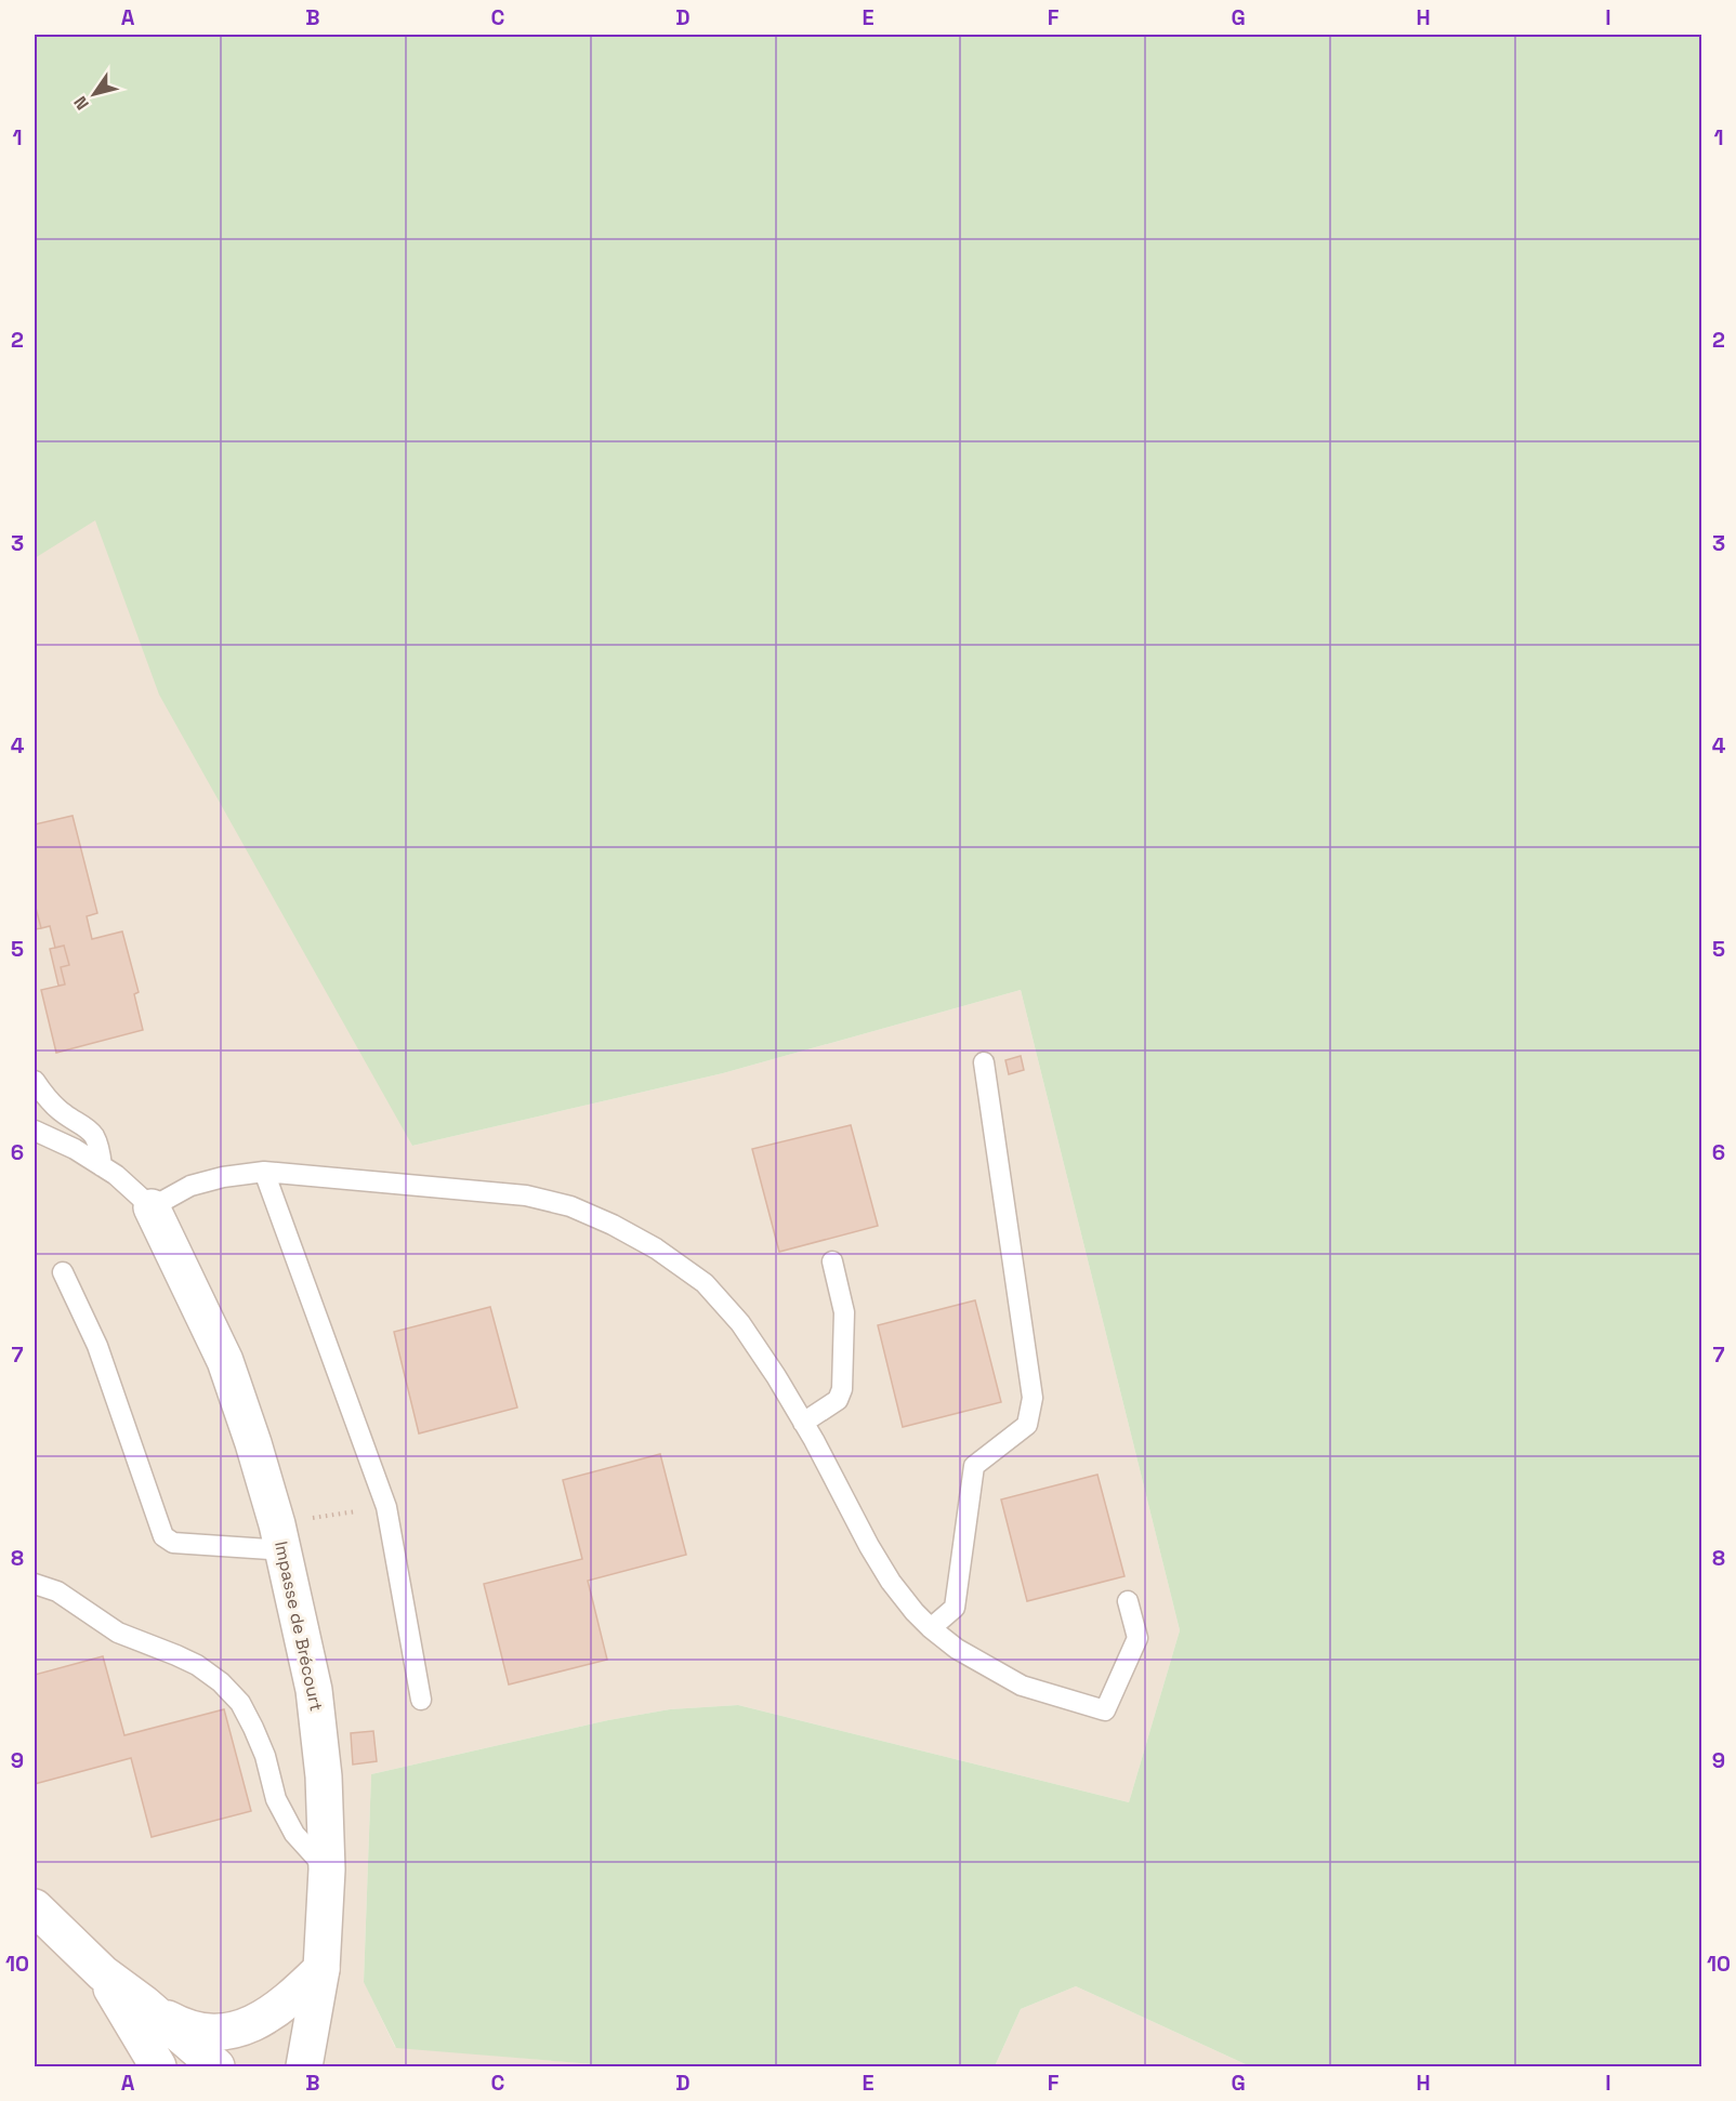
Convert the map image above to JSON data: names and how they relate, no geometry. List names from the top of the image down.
{
  "streets": {
    "street": ["Impasse de Brécourt"]
  },
  "north": "bottom left",
  "grid": {
    "columns": [
      "A",
      "B",
      "C",
      "D",
      "E",
      "F",
      "G",
      "H",
      "I"
    ],
    "rows": [
      "1",
      "2",
      "3",
      "4",
      "5",
      "6",
      "7",
      "8",
      "9",
      "10"
    ]
  }
}
